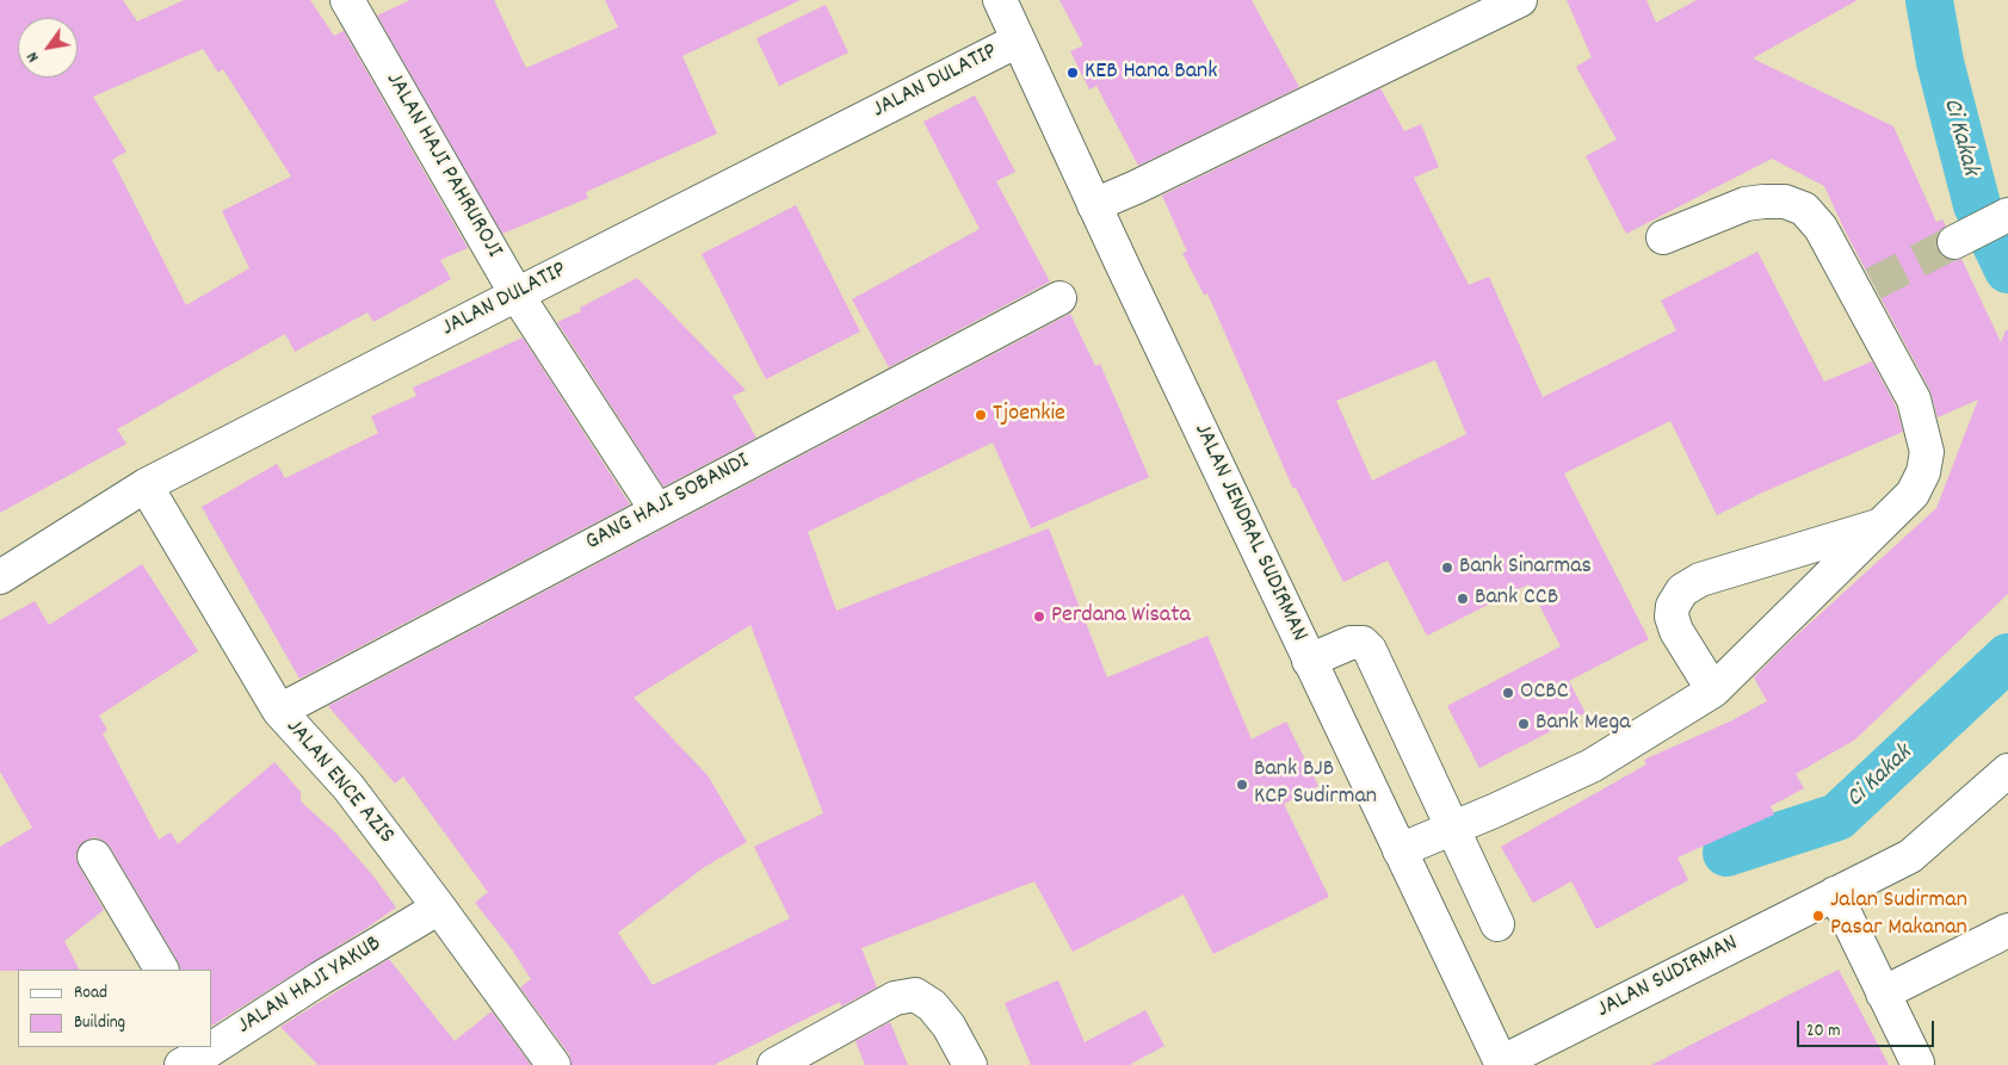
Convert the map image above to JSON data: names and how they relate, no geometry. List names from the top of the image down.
{
  "streets": {
    "street": [
      "JALAN DULATIP",
      "JALAN HAJI PAHRUROJI",
      "GANG HAJI SOBANDI",
      "JALAN JENDRAL SUDIRMAN",
      "JALAN ENCE AZIS",
      "JALAN SUDIRMAN",
      "JALAN HAJI YAKUB"
    ]
  },
  "crossings": [
    ["JALAN DULATIP", "JALAN HAJI PAHRUROJI"],
    ["JALAN DULATIP", "JALAN JENDRAL SUDIRMAN"],
    ["JALAN DULATIP", "JALAN ENCE AZIS"],
    ["JALAN HAJI PAHRUROJI", "GANG HAJI SOBANDI"],
    ["GANG HAJI SOBANDI", "JALAN ENCE AZIS"],
    ["JALAN JENDRAL SUDIRMAN", "JALAN SUDIRMAN"],
    ["JALAN ENCE AZIS", "JALAN HAJI YAKUB"]
  ],
  "water": ["Ci Kakak"],
  "places": [
    "KEB Hana Bank",
    "Tjoenkie",
    "Bank Sinarmas",
    "Bank CCB",
    "Perdana Wisata",
    "OCBC",
    "Bank Mega",
    "Bank BJB KCP Sudirman",
    "Jalan Sudirman Pasar Makanan"
  ],
  "legend": ["Road", "Building"],
  "scale_bar": "20 m",
  "north": "bottom left"
}
